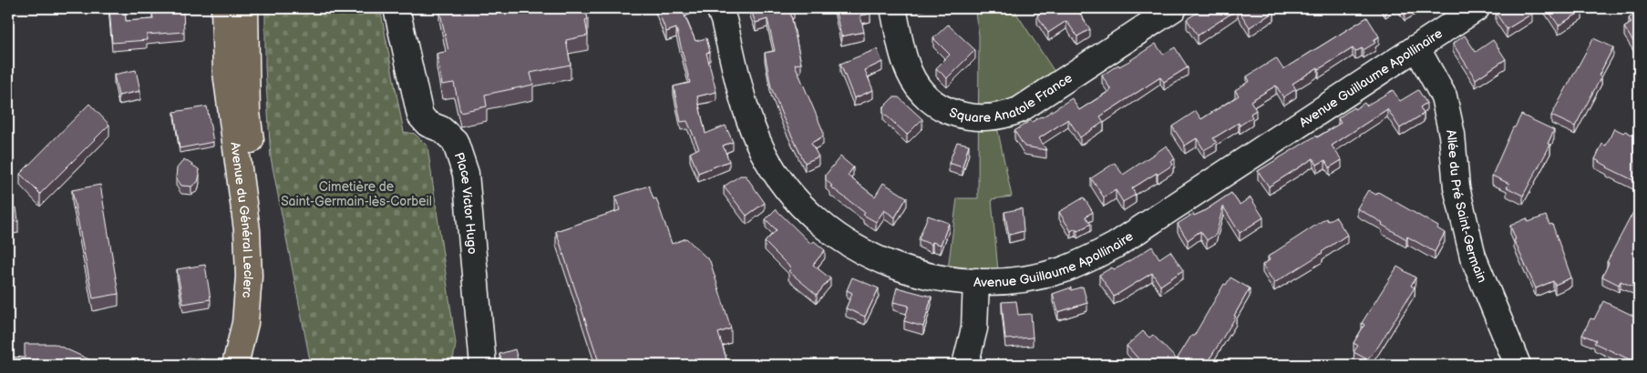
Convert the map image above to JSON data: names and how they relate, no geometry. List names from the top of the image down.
{
  "streets": {
    "main road": ["Avenue du Général Leclerc"],
    "street": [
      "Avenue Guillaume Apollinaire",
      "Square Anatole France",
      "Place Victor Hugo",
      "Allée du Pré Saint-Germain"
    ]
  },
  "crossings": [
    ["Avenue Guillaume Apollinaire", "Allée du Pré Saint-Germain"]
  ],
  "parks": ["Cimetière de Saint-Germain-lès-Corbeil"]
}
